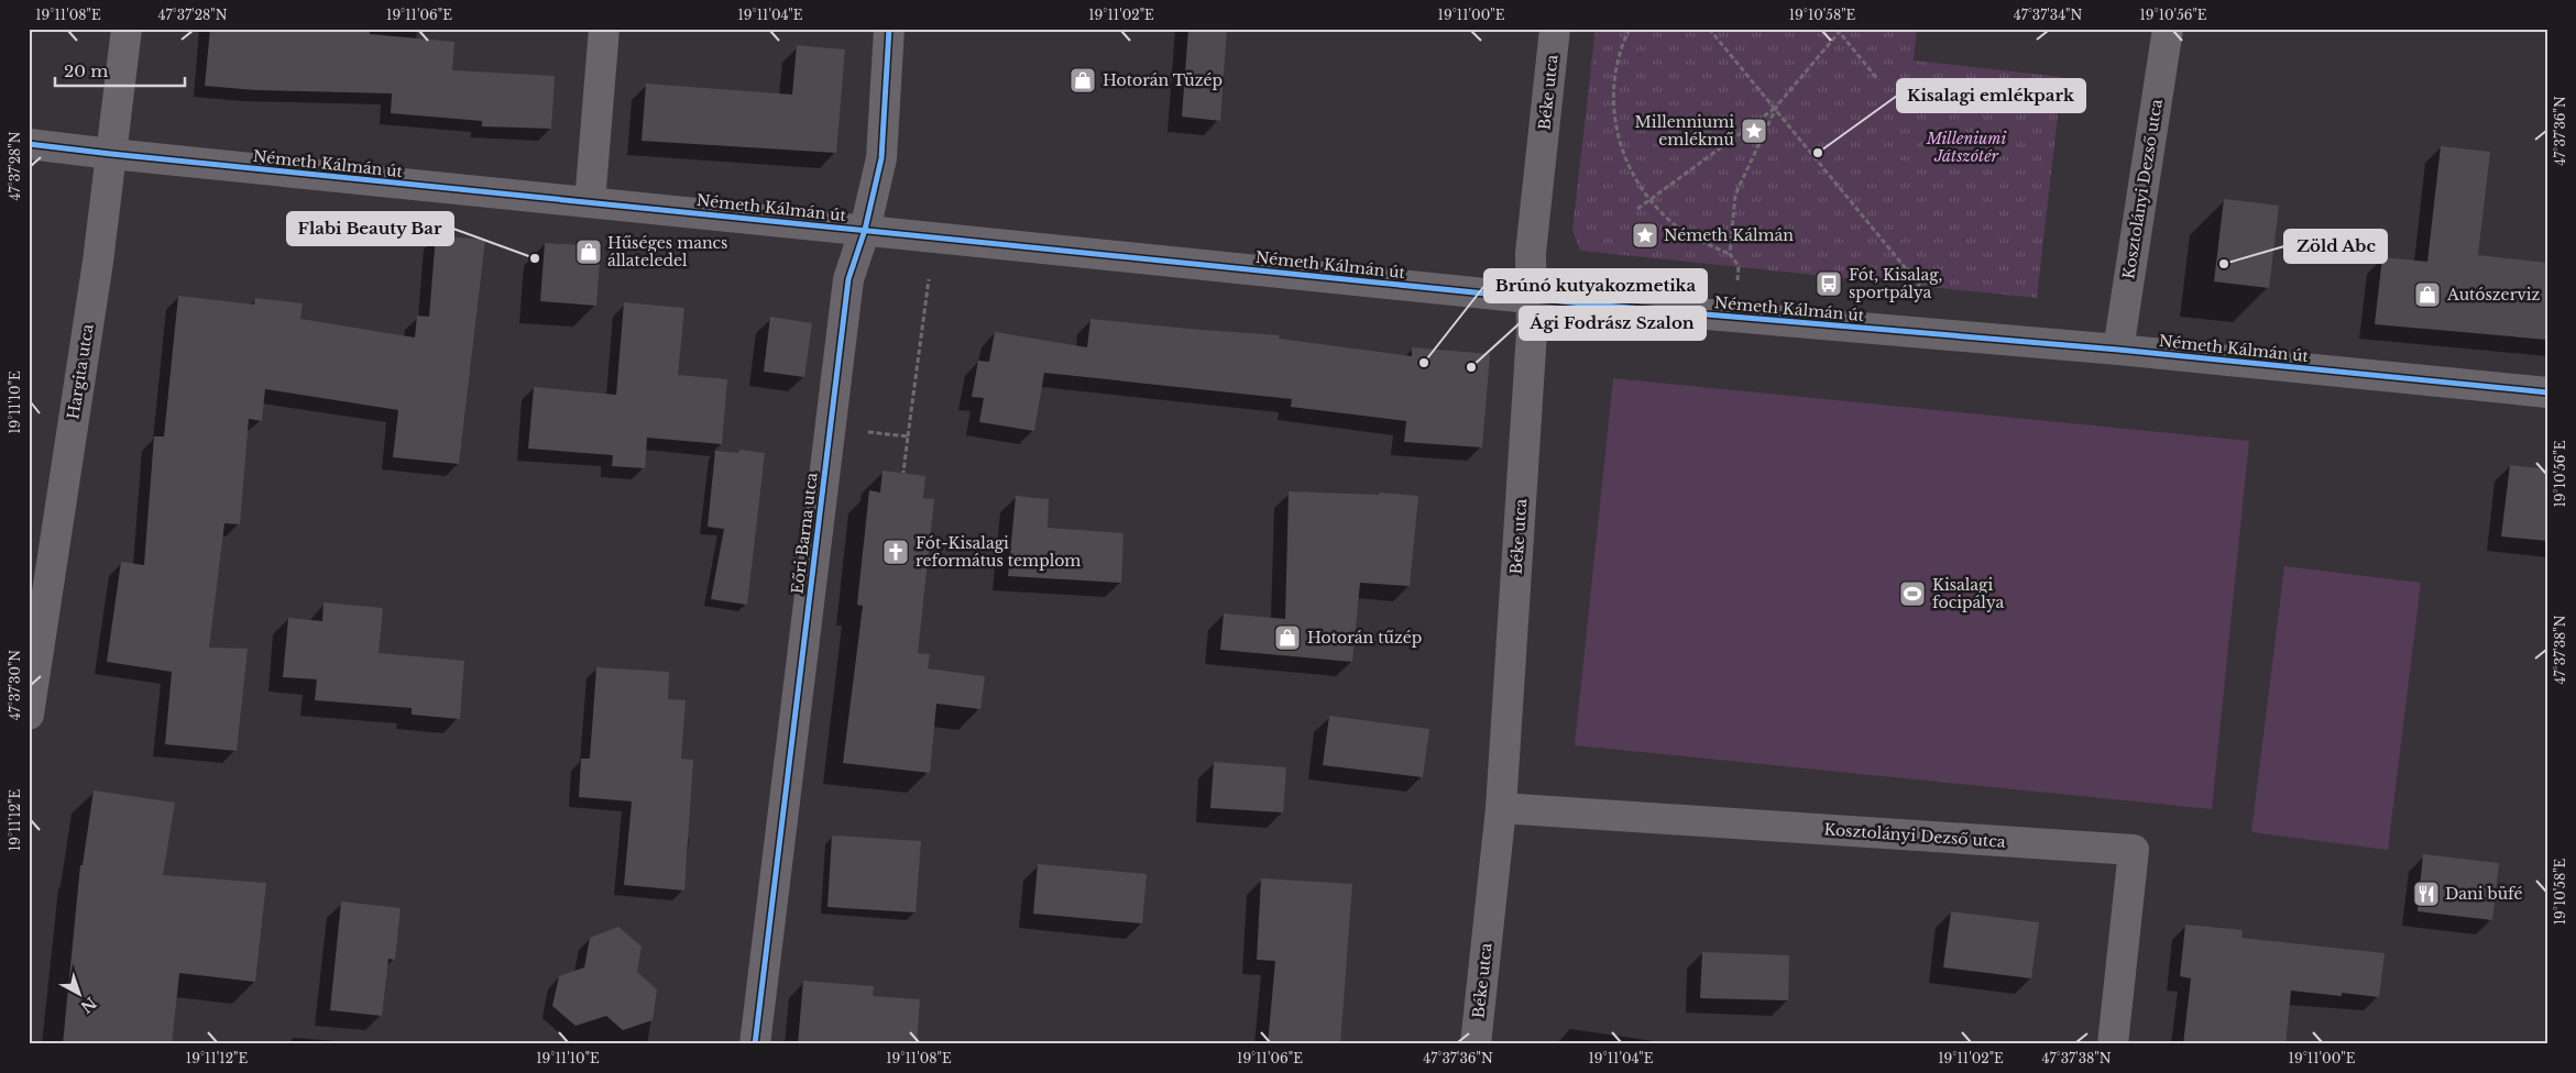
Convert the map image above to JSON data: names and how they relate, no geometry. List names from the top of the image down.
{
  "streets": {
    "street": [
      "Béke utca",
      "Németh Kálmán út",
      "Kosztolányi Dezső utca",
      "Hargita utca",
      "Eőri Barna utca"
    ]
  },
  "crossings": [
    ["Béke utca", "Németh Kálmán út"],
    ["Béke utca", "Kosztolányi Dezső utca"],
    ["Németh Kálmán út", "Kosztolányi Dezső utca"],
    ["Németh Kálmán út", "Hargita utca"],
    ["Németh Kálmán út", "Eőri Barna utca"]
  ],
  "parks": ["Milleniumi Játszótér"],
  "places": {
    "shop": [
      "Hotorán Tüzép",
      "Hűséges mancs állateledel",
      "Autószerviz",
      "Hotorán tűzép"
    ],
    "place": ["Millenniumi emlékmű", "Németh Kálmán"],
    "other": [
      "Kisalagi emlékpark",
      "Flabi Beauty Bar",
      "Zöld Abc",
      "Brúnó kutyakozmetika",
      "Ági Fodrász Szalon"
    ],
    "bus stop": ["Fót, Kisalag, sportpálya"],
    "church": ["Fót-Kisalagi református templom"],
    "sports": ["Kisalagi focipálya"],
    "restaurant": ["Dani büfé"]
  },
  "scale_bar": "20 m",
  "north": "bottom right",
  "coordinates": [
    "19°11'08\"E",
    "47°37'28\"N",
    "19°11'06\"E",
    "19°11'04\"E",
    "19°11'02\"E",
    "19°11'00\"E",
    "19°10'58\"E",
    "47°37'34\"N",
    "19°10'56\"E",
    "47°37'36\"N",
    "19°11'10\"E",
    "47°37'38\"N",
    "47°37'30\"N",
    "19°11'12\"E"
  ]
}
